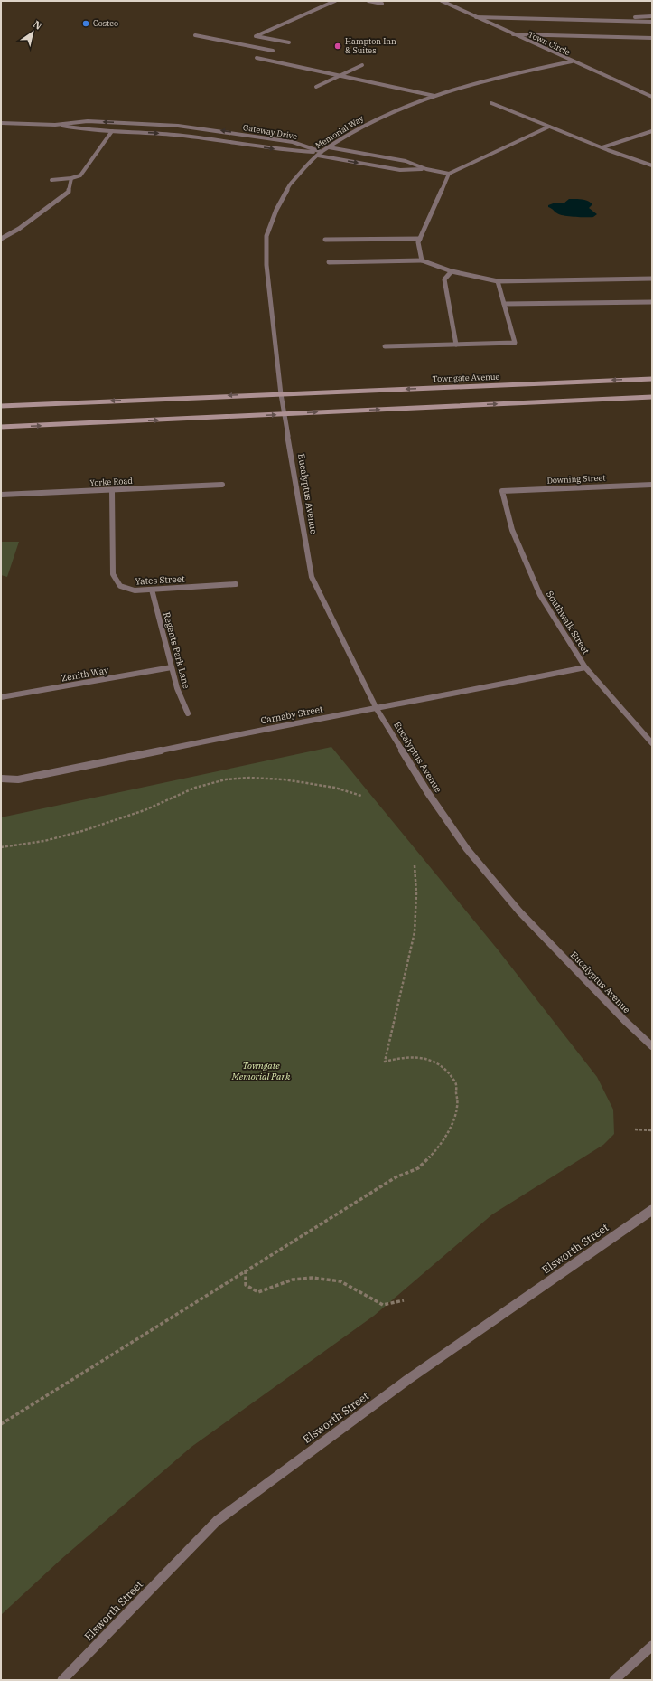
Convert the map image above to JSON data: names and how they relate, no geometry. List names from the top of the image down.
{
  "streets": {
    "main road": ["Towngate Avenue"],
    "street": [
      "Town Circle",
      "Gateway Drive",
      "Memorial Way",
      "Downing Street",
      "Yorke Road",
      "Eucalyptus Avenue",
      "Yates Street",
      "Southwalk Street",
      "Regents Park Lane",
      "Zenith Way",
      "Carnaby Street",
      "Elsworth Street"
    ]
  },
  "crossings": [
    ["Town Circle", "Memorial Way"],
    ["Gateway Drive", "Memorial Way"],
    ["Memorial Way", "Towngate Avenue"],
    ["Memorial Way", "Eucalyptus Avenue"],
    ["Towngate Avenue", "Eucalyptus Avenue"],
    ["Downing Street", "Southwalk Street"],
    ["Yorke Road", "Yates Street"],
    ["Eucalyptus Avenue", "Carnaby Street"],
    ["Yates Street", "Regents Park Lane"],
    ["Southwalk Street", "Carnaby Street"],
    ["Regents Park Lane", "Zenith Way"]
  ],
  "parks": ["Towngate Memorial Park"],
  "places": ["Costco", "Hampton Inn & Suites"],
  "north": "top right"
}
